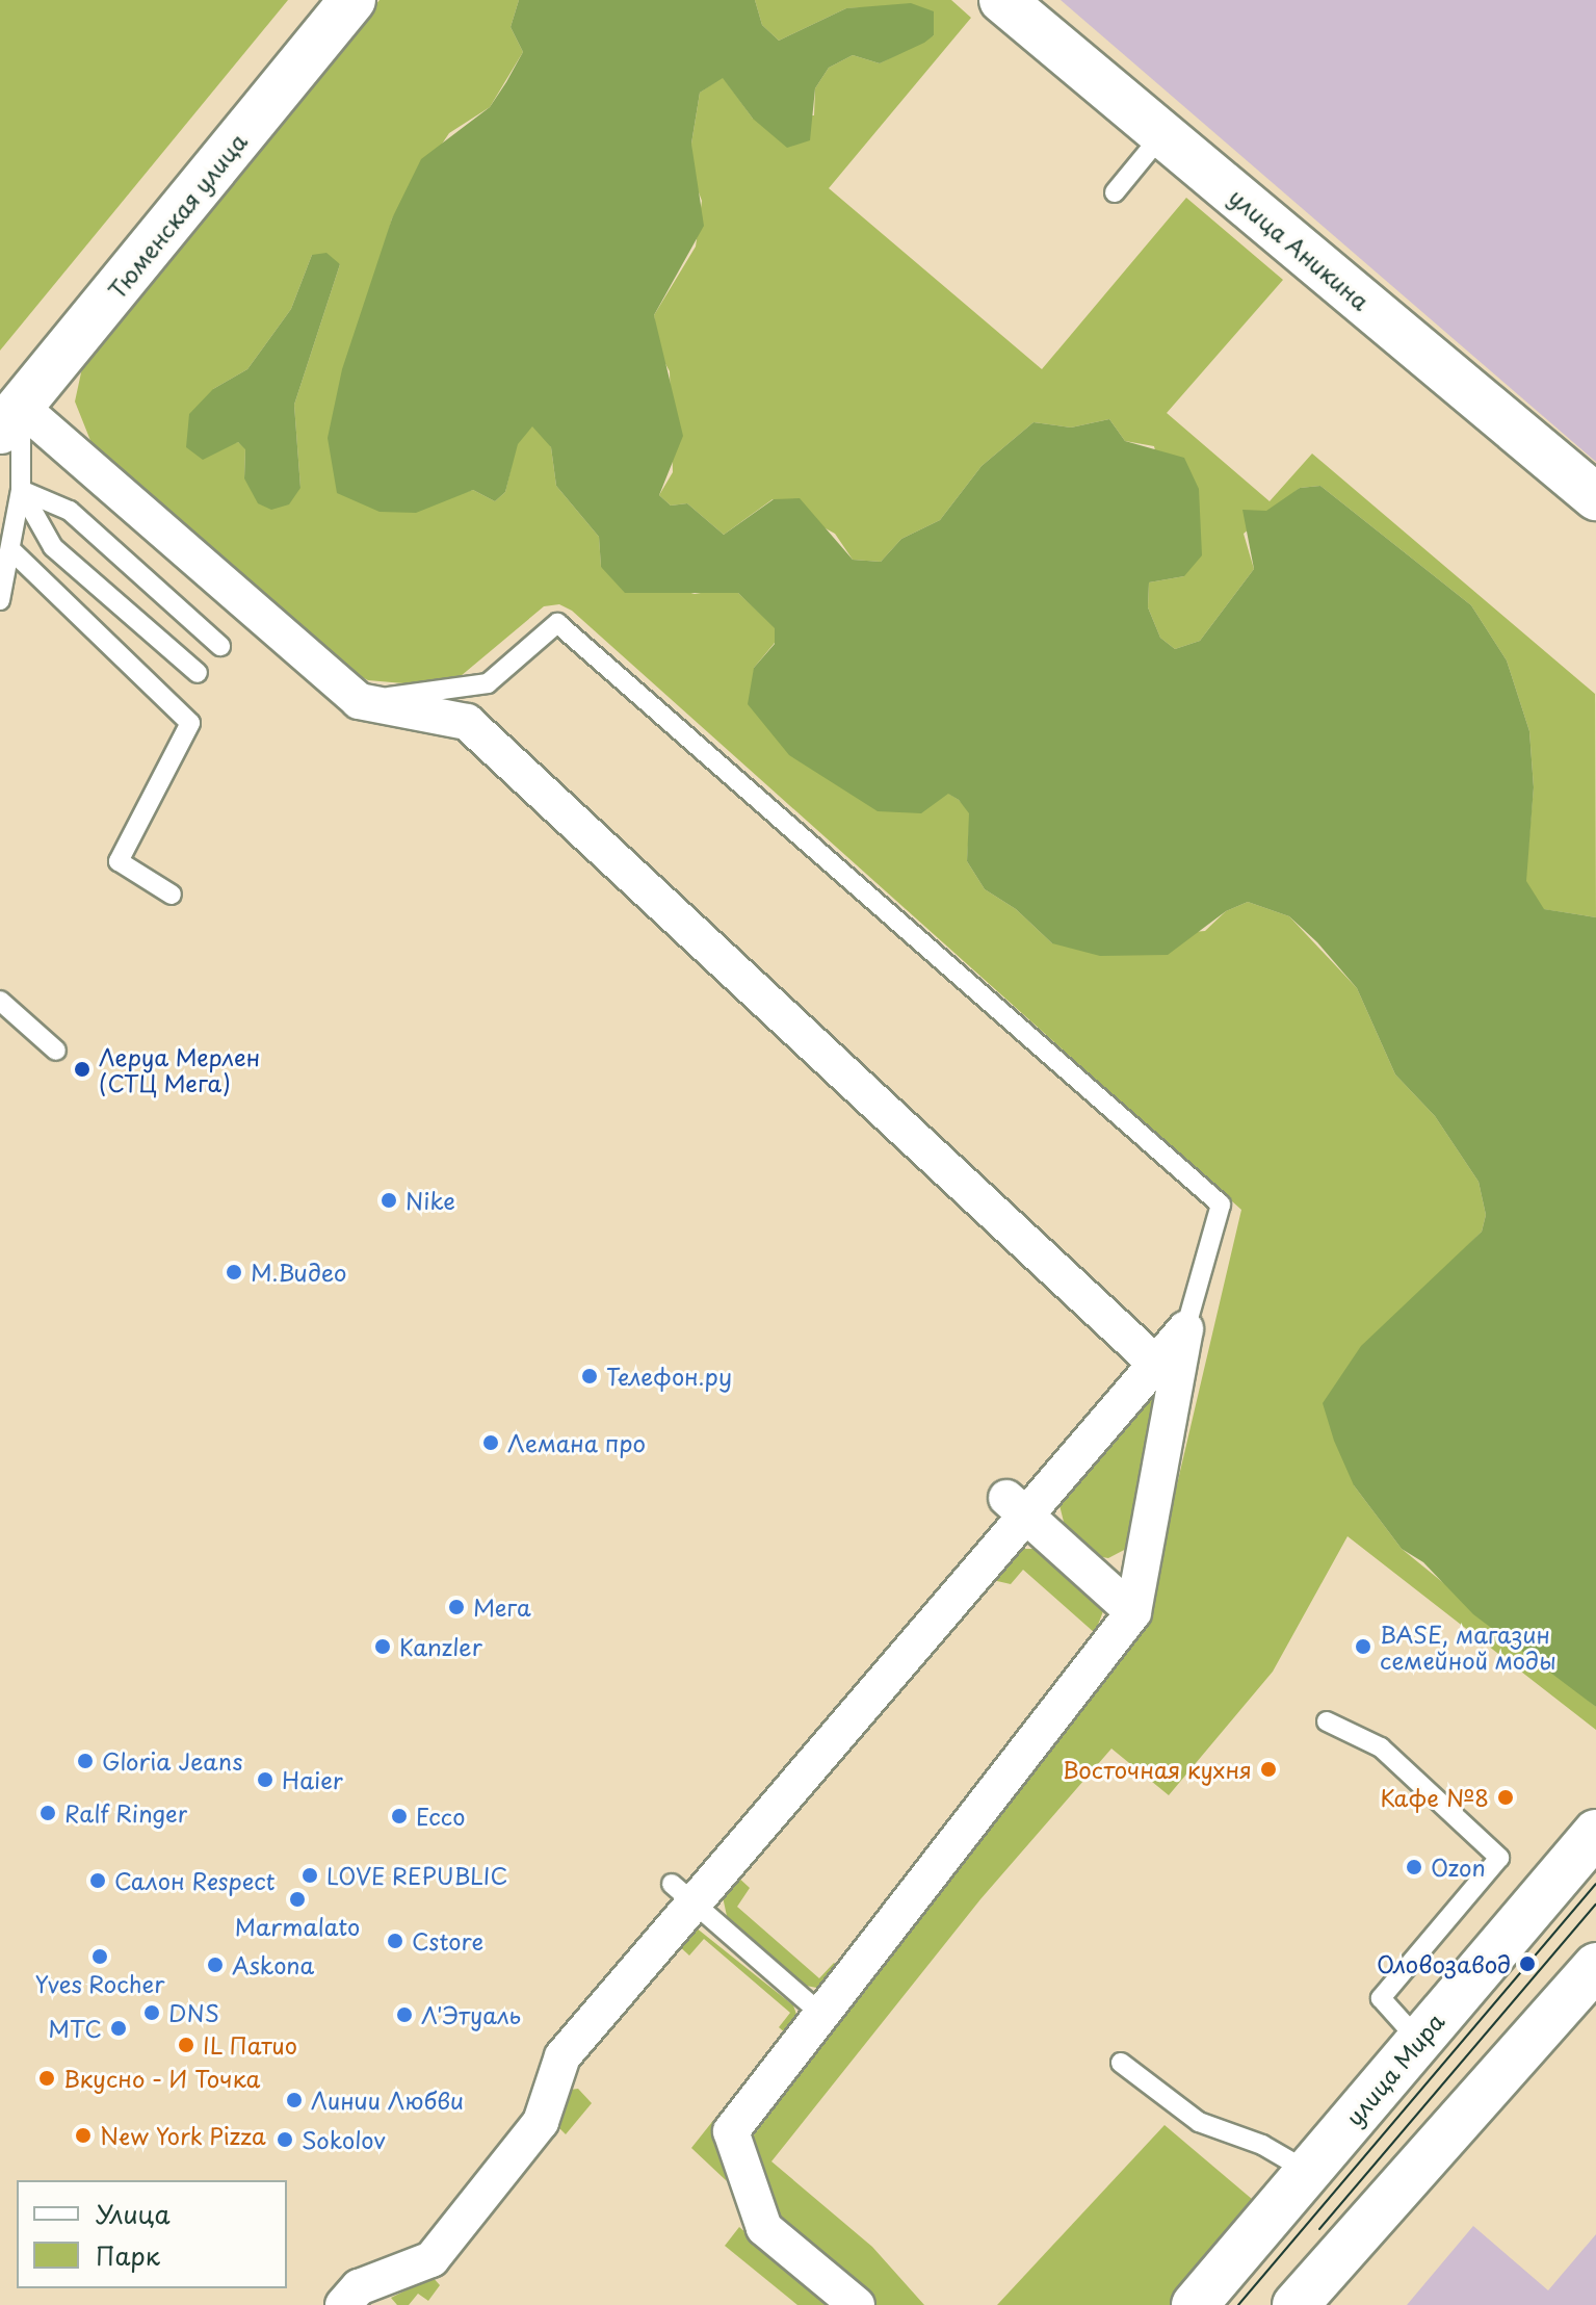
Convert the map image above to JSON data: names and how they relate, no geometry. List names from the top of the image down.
{
  "streets": {
    "main road": ["Тюменская улица", "улица Аникина", "улица Мира"]
  },
  "places": [
    "Леруа Мерлен (СТЦ Мега)",
    "Nike",
    "М.Видео",
    "Телефон.ру",
    "Лемана про",
    "Мега",
    "Kanzler",
    "BASE, магазин семейной моды",
    "Gloria Jeans",
    "Восточная кухня",
    "Haier",
    "Кафе №8",
    "Ralf Ringer",
    "Ecco",
    "Ozon",
    "LOVE REPUBLIC",
    "Салон Respect",
    "Marmalato",
    "Cstore",
    "Yves Rocher",
    "Оловозавод",
    "Askona",
    "DNS",
    "Л'Этуаль",
    "МТС",
    "IL Патио",
    "Вкусно - И Точка",
    "Линии Любви",
    "New York Pizza",
    "Sokolov"
  ],
  "legend": ["Улица", "Парк"]
}
